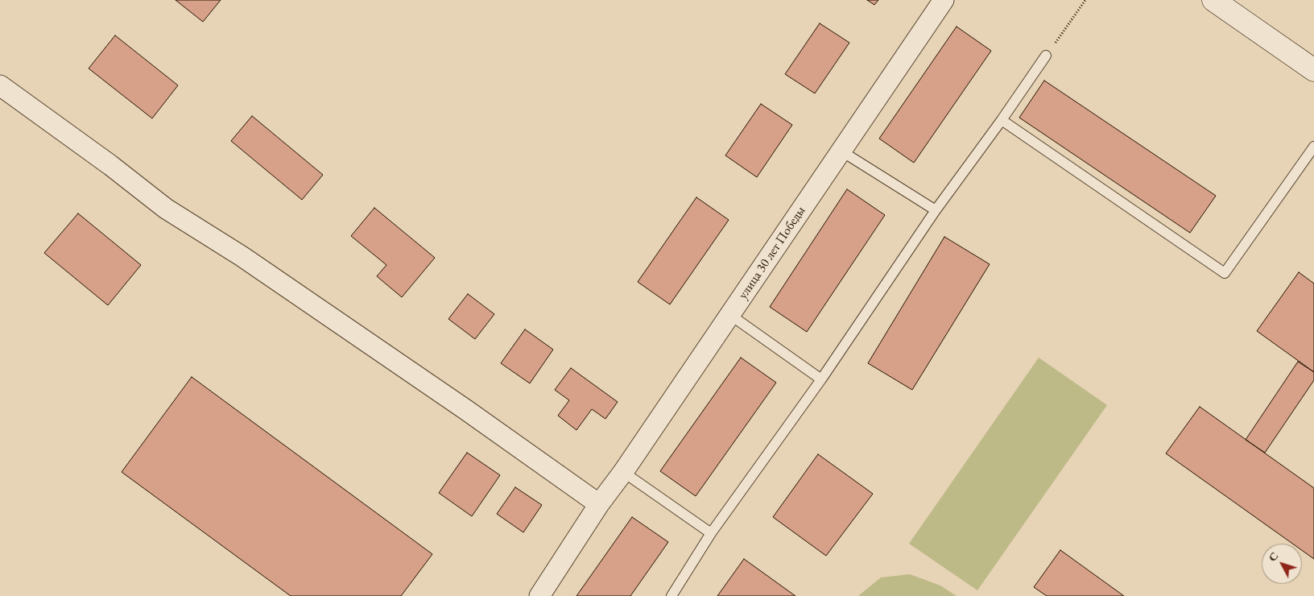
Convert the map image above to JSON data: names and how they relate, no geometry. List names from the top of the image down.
{
  "streets": {
    "street": ["улица 30 лет Победы"]
  },
  "north": "top left"
}
